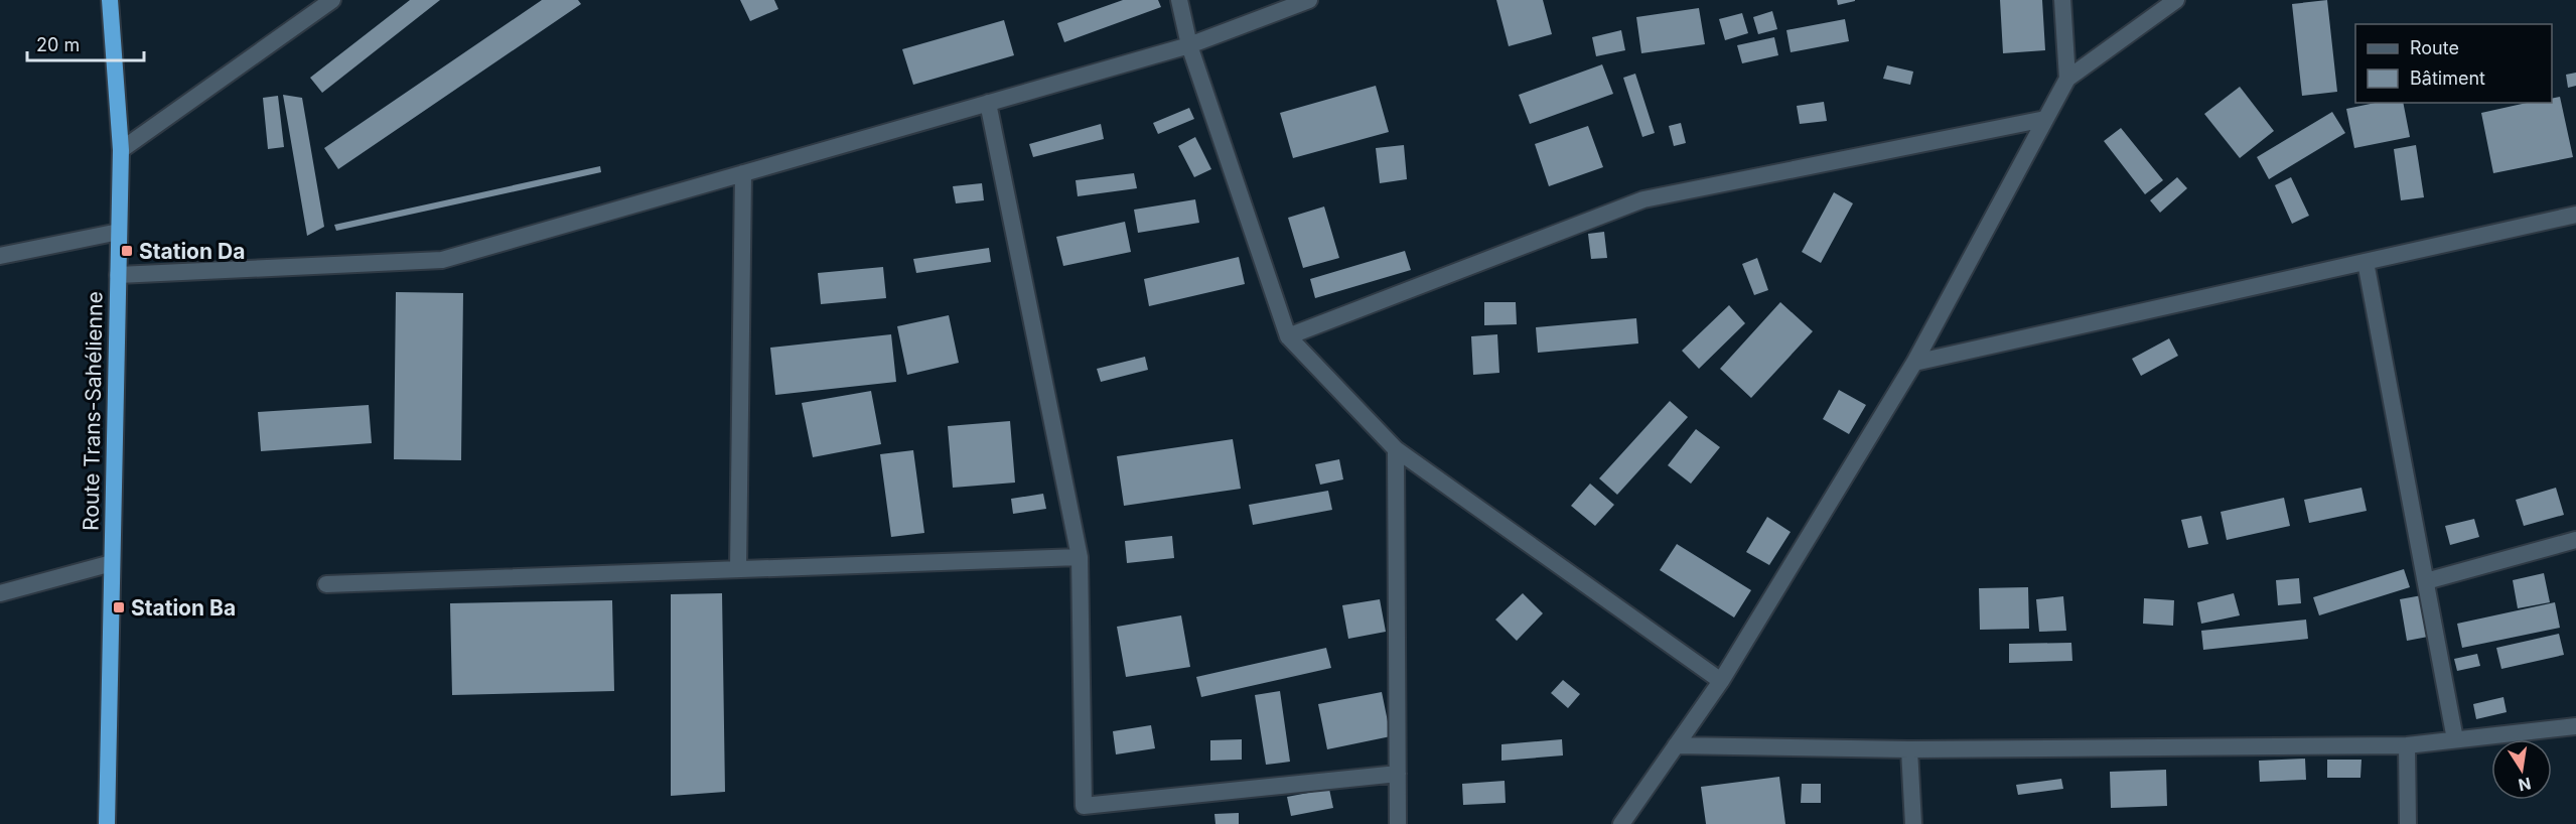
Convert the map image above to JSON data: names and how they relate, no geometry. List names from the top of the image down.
{
  "streets": {
    "highway": ["Route Trans-Sahélienne"]
  },
  "places": {
    "transit": ["Station Da", "Station Ba"]
  },
  "legend": ["Route", "Bâtiment"],
  "scale_bar": "20 m",
  "north": "bottom"
}
